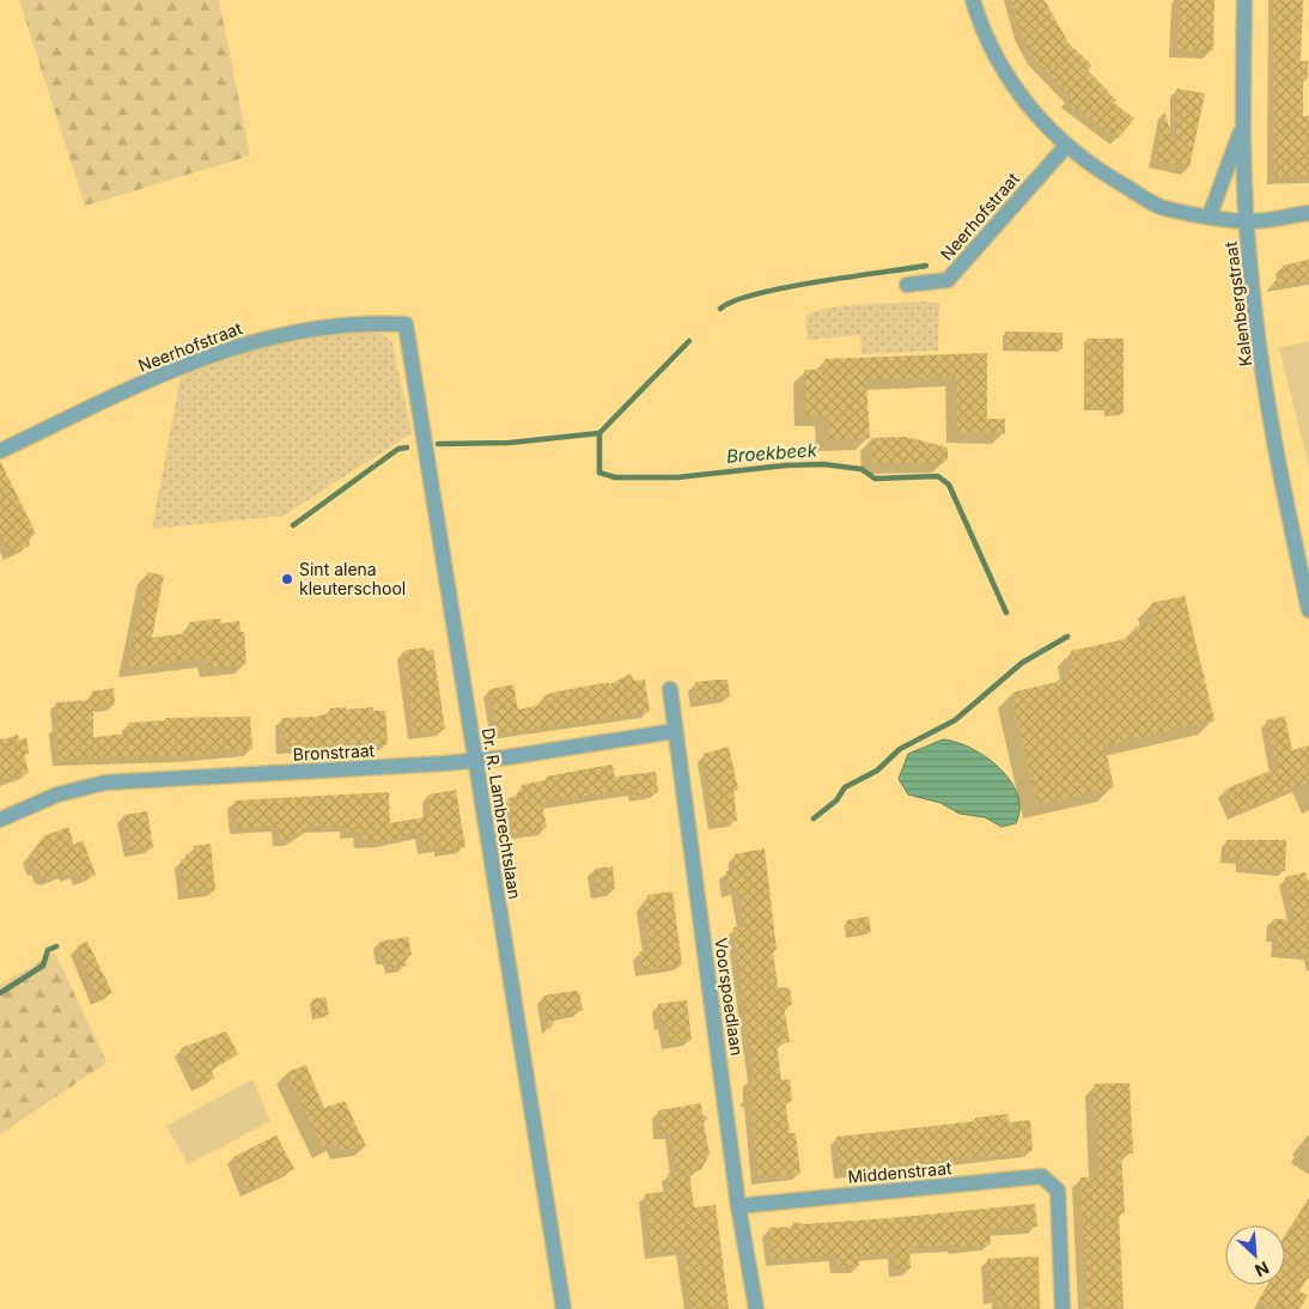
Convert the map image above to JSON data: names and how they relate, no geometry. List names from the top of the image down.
{
  "streets": {
    "street": [
      "Neerhofstraat",
      "Kalenbergstraat",
      "Bronstraat",
      "Dr. R. Lambrechtslaan",
      "Voorspoedlaan",
      "Middenstraat"
    ]
  },
  "crossings": [
    ["Neerhofstraat", "Kalenbergstraat"],
    ["Neerhofstraat", "Dr. R. Lambrechtslaan"],
    ["Bronstraat", "Dr. R. Lambrechtslaan"],
    ["Bronstraat", "Voorspoedlaan"],
    ["Voorspoedlaan", "Middenstraat"]
  ],
  "water": ["Broekbeek"],
  "places": ["Sint alena kleuterschool"],
  "north": "bottom right"
}
